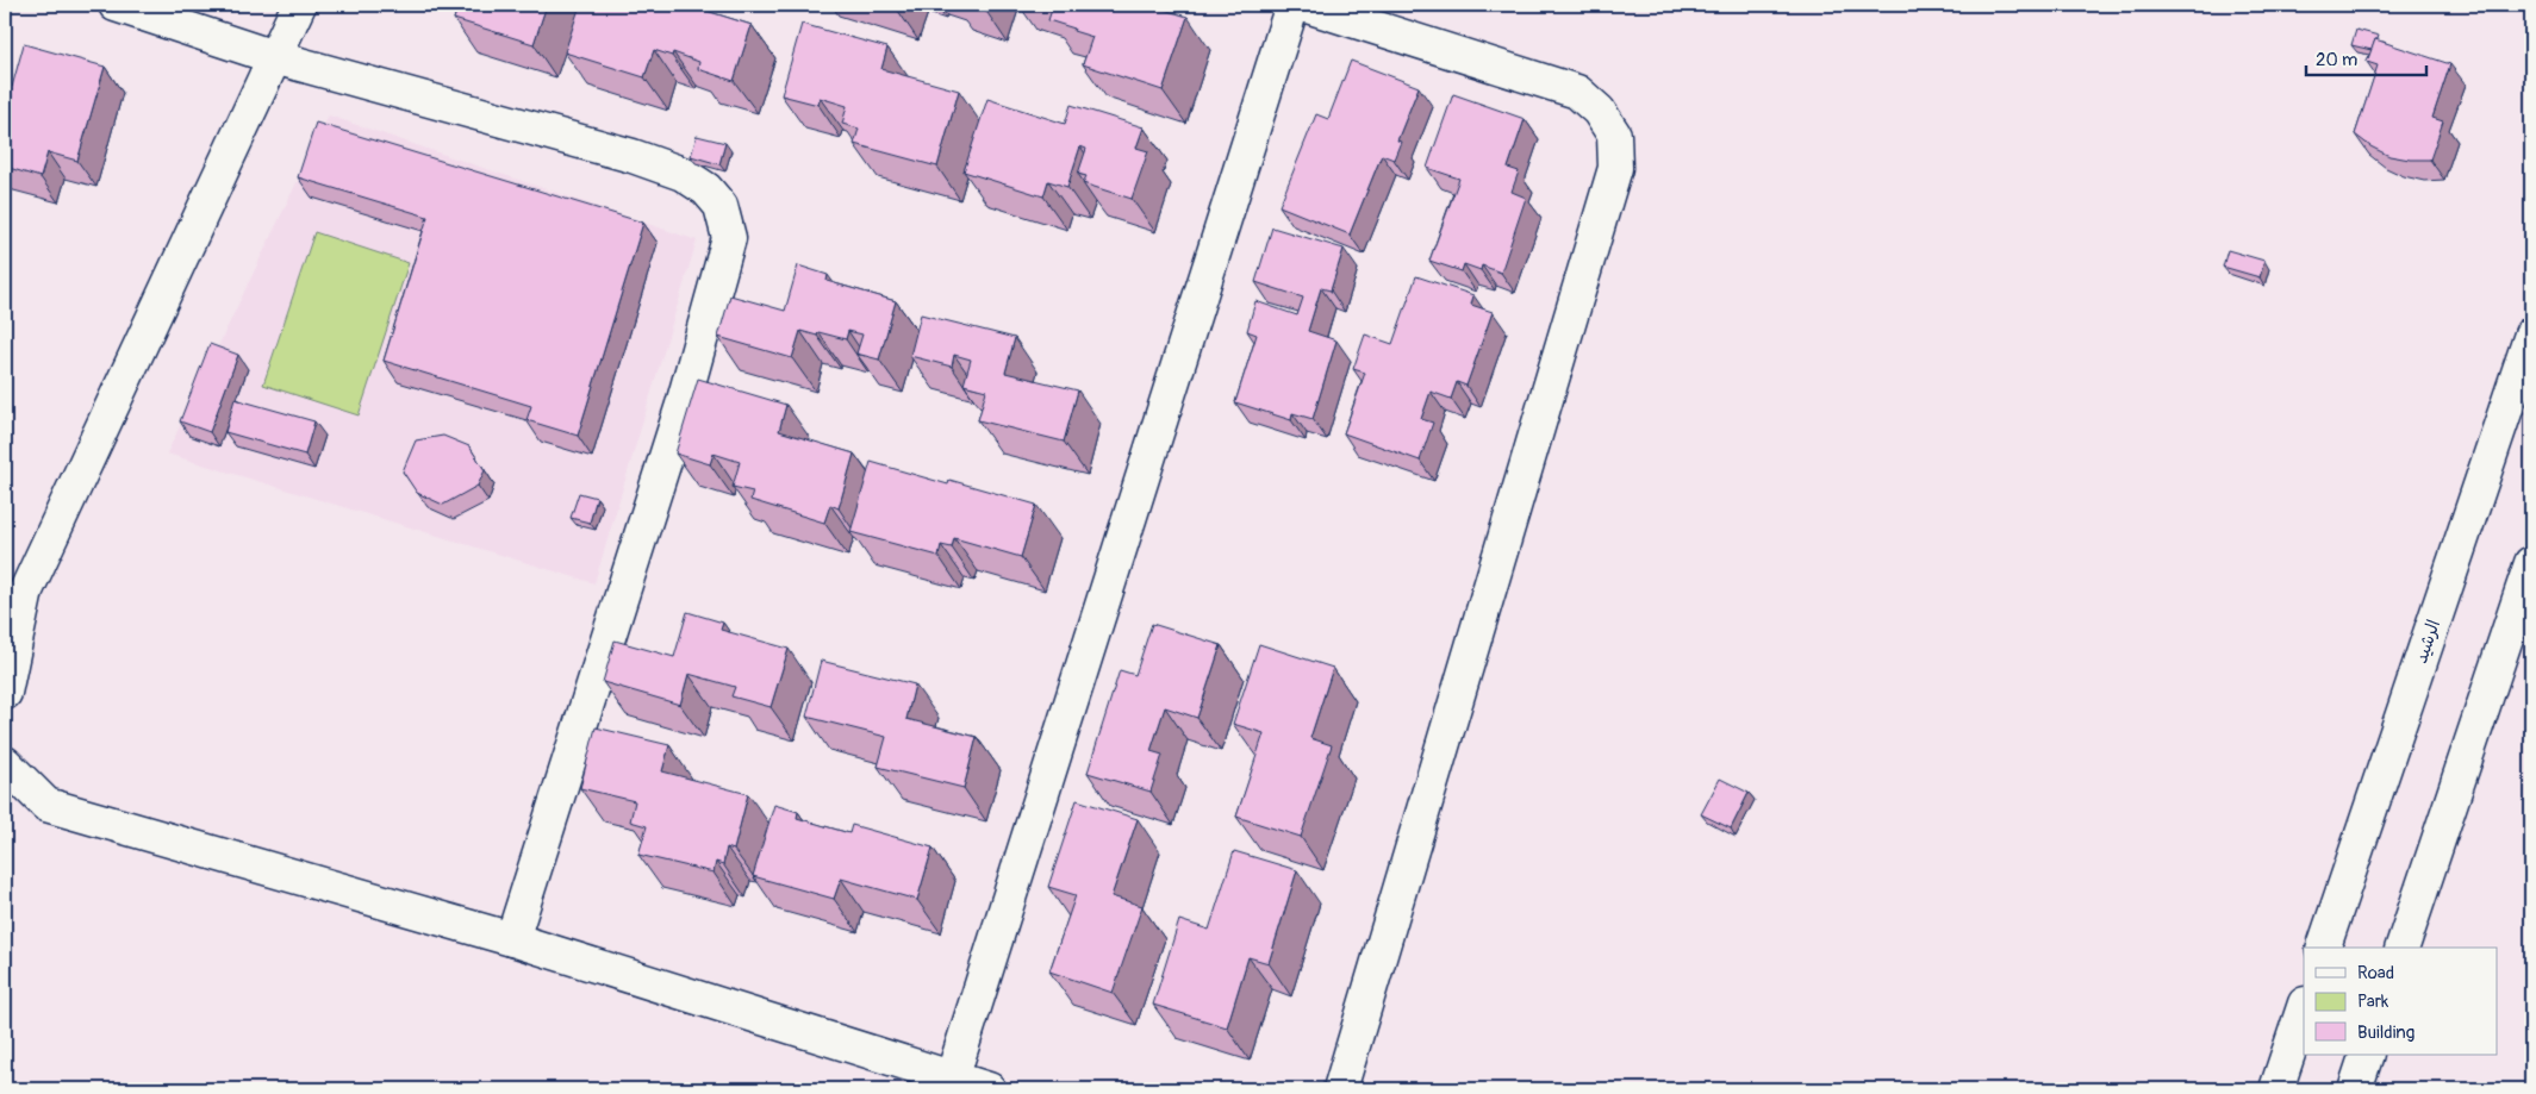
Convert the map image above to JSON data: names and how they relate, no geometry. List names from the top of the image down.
{
  "streets": {
    "street": ["الرشيد"]
  },
  "legend": ["Road", "Park", "Building"],
  "scale_bar": "20 m"
}
